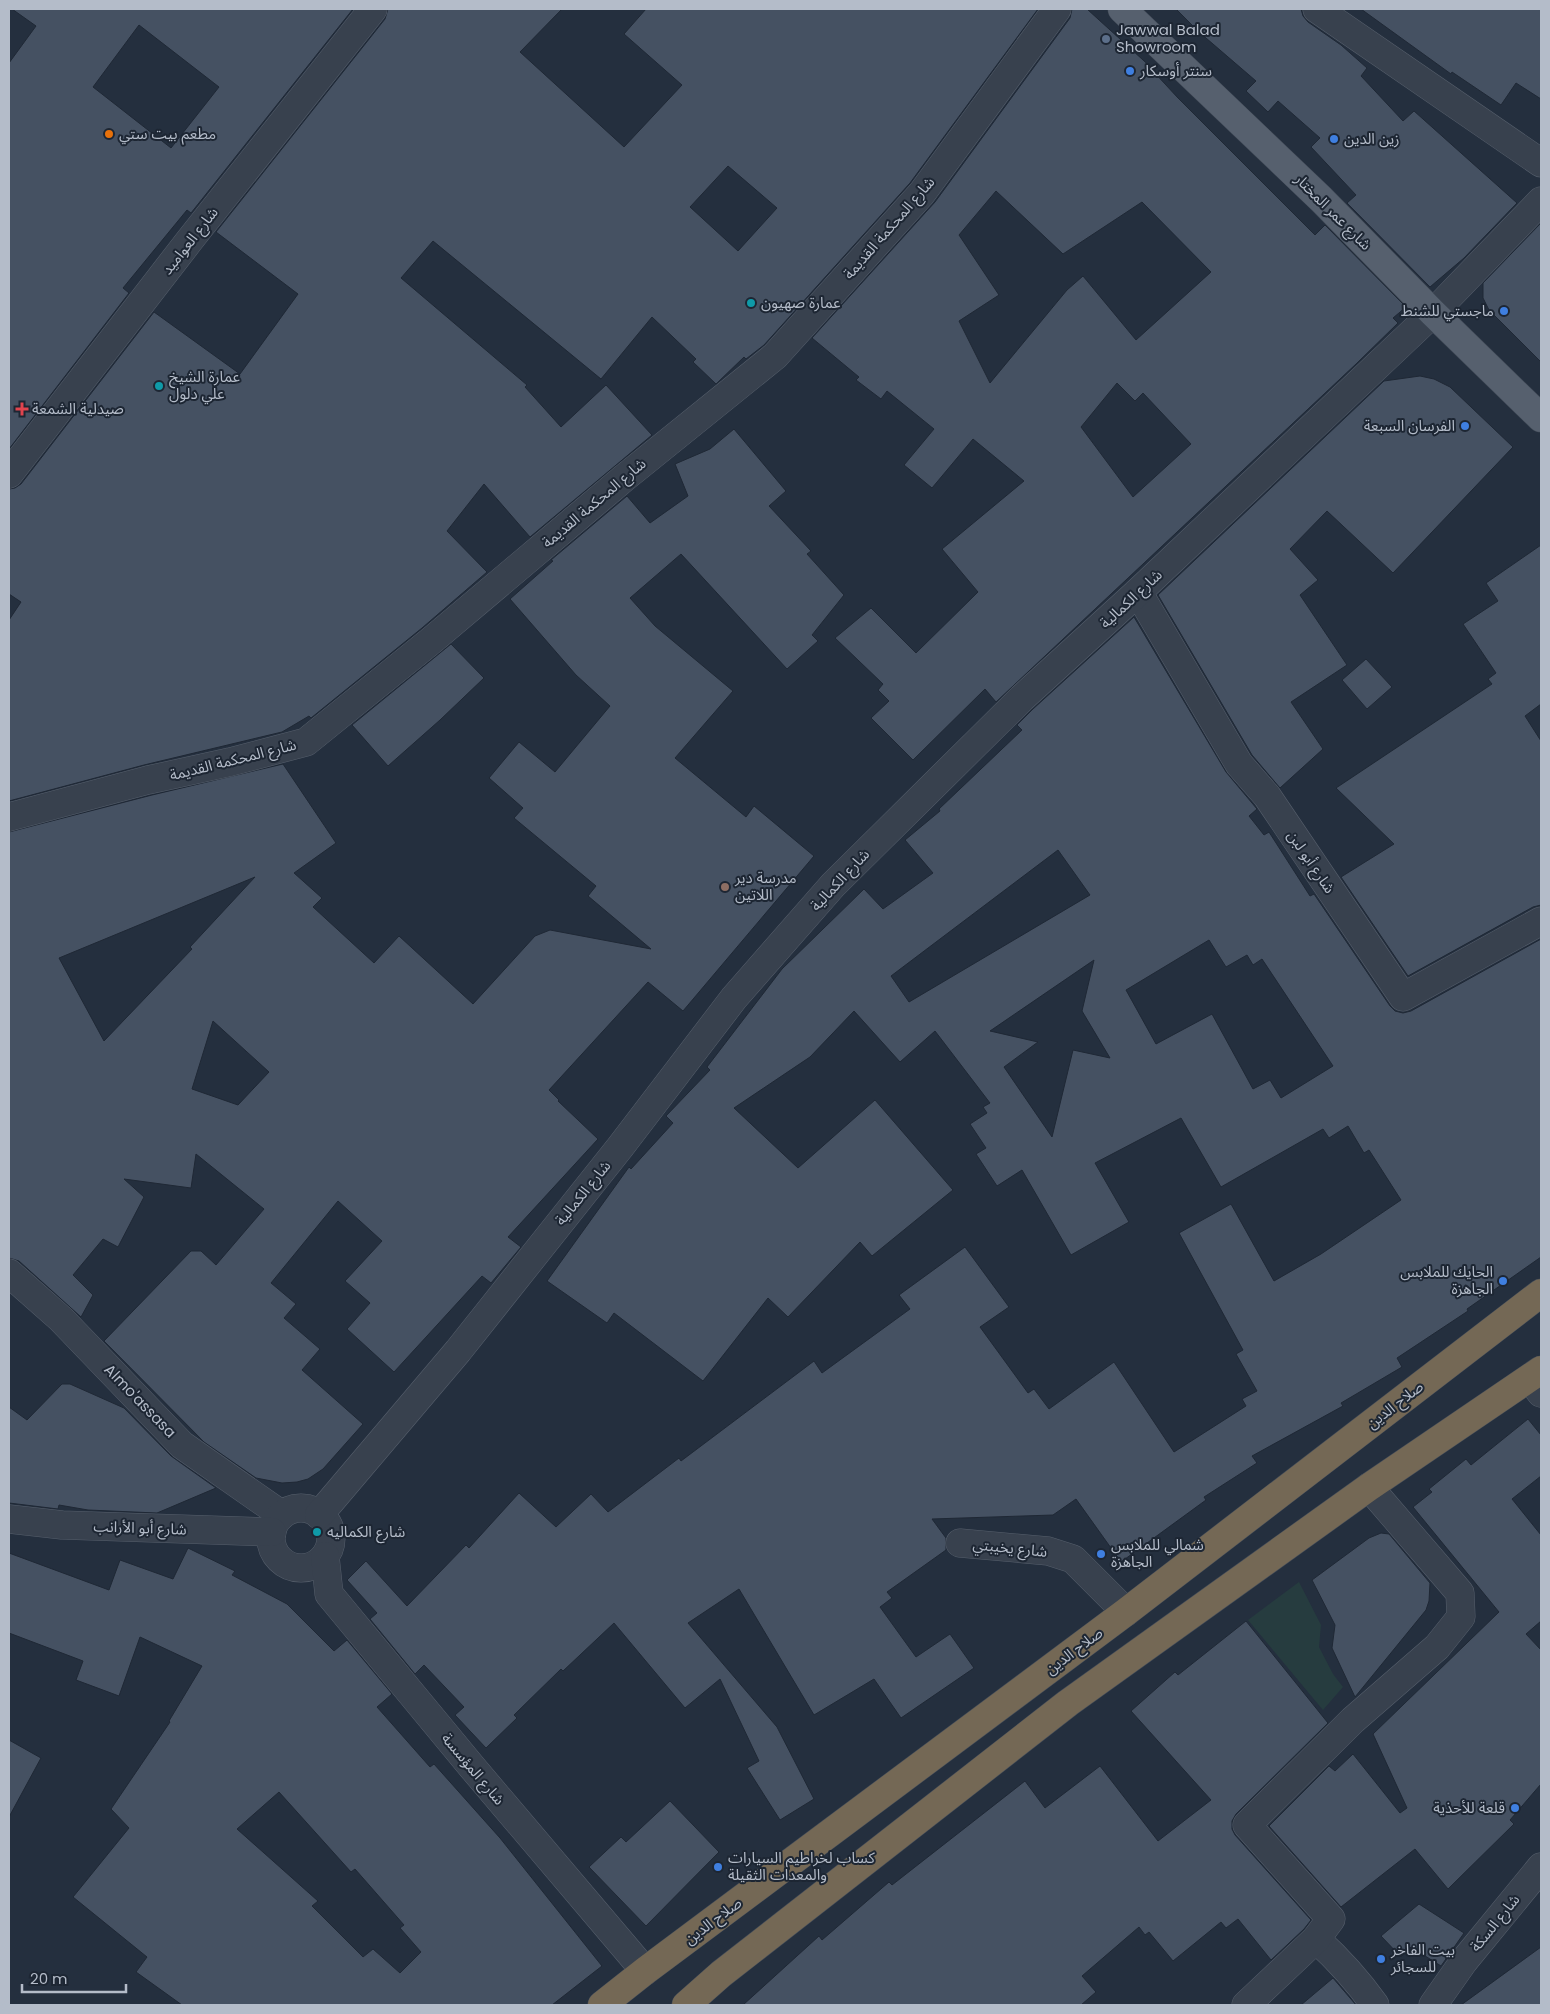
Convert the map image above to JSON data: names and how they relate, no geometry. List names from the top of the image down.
{
  "streets": {
    "highway": ["صلاح الدين"],
    "main road": ["شارع عمر المختار"],
    "street": [
      "شارع المحكمة القديمة",
      "شارع العواميد",
      "شارع الكمالية",
      "شارع أبو لبن",
      "Almo'assasa",
      "شارع أبو الأرانب",
      "شارع يخيبتي",
      "شارع المؤسسة",
      "شارع السكة"
    ]
  },
  "crossings": [
    ["شارع عمر المختار", "شارع الكمالية"],
    ["شارع الكمالية", "شارع أبو لبن"],
    ["شارع الكمالية", "Almo'assasa"],
    ["شارع الكمالية", "شارع أبو الأرانب"],
    ["شارع الكمالية", "شارع المؤسسة"],
    ["Almo'assasa", "شارع أبو الأرانب"],
    ["Almo'assasa", "شارع المؤسسة"],
    ["صلاح الدين", "شارع يخيبتي"],
    ["صلاح الدين", "شارع المؤسسة"],
    ["شارع أبو الأرانب", "شارع المؤسسة"]
  ],
  "places": {
    "other": [
      "Jawwal Balad Showroom",
      "سنتر أوسكار",
      "مطعم بيت ستي",
      "زين الدين",
      "عمارة صهيون",
      "ماجستي للشنط",
      "عمارة الشيخ علي دلول",
      "الفرسان السبعة",
      "مدرسة دير اللاتين",
      "الحايك للملابس الجاهزة",
      "شارع الكماليه",
      "شمالي للملابس الجاهزة",
      "قلعة للأحذية",
      "كساب لخراطيم السيارات والمعدات الثقيلة",
      "بيت الفاخر للسجائر"
    ],
    "health": ["صيدلية الشمعة"]
  },
  "scale_bar": "20 m"
}
